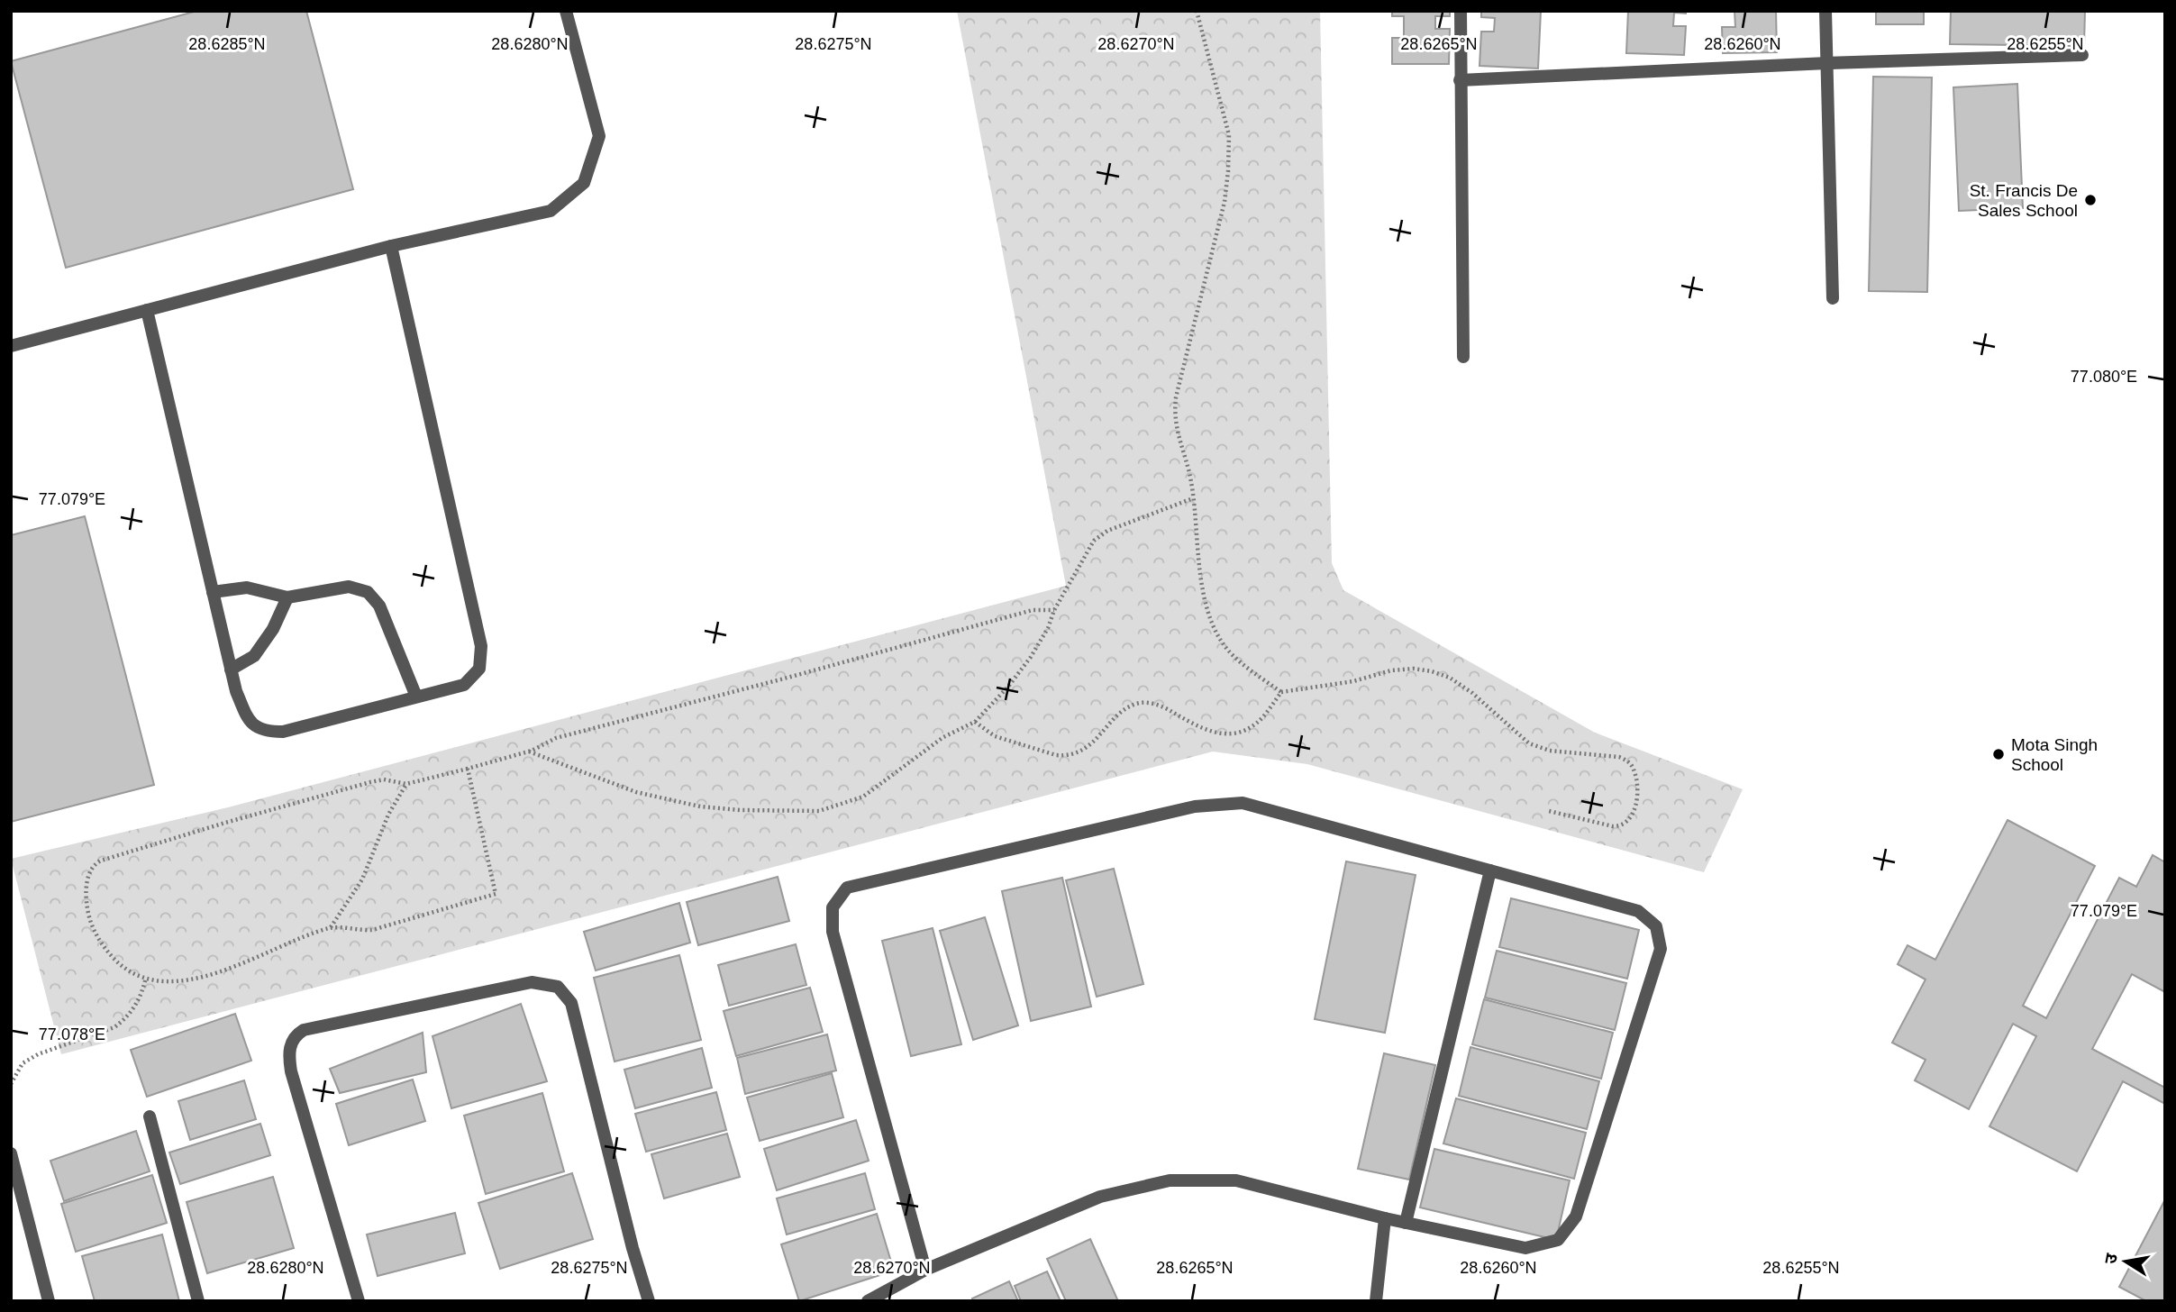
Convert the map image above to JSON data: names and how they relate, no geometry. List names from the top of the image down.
{
  "places": ["St. Francis De Sales School", "Mota Singh School"],
  "north": "left",
  "coordinates": [
    "28.6285°N",
    "28.6280°N",
    "28.6275°N",
    "28.6270°N",
    "28.6265°N",
    "28.6260°N",
    "28.6255°N",
    "77.080°E",
    "77.079°E",
    "77.078°E"
  ]
}
